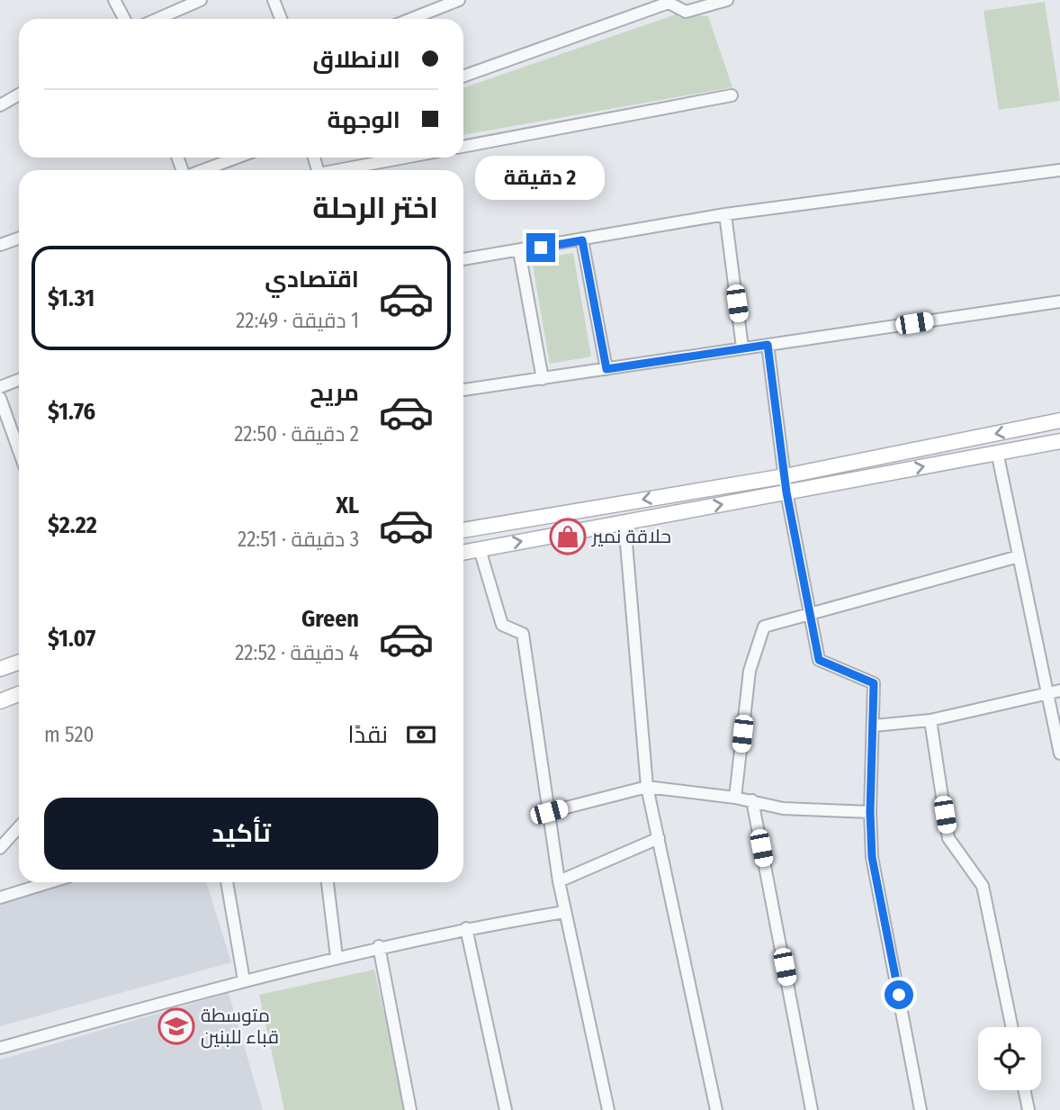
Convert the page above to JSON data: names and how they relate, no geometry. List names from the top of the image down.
{
  "places": {
    "shop": ["حلاقة نمير"],
    "school or university": ["متوسطة قباء للبنين"]
  },
  "page": {
    "banner": ["الانطلاق", "الوجهة"],
    "bubble": "2 دقيقة",
    "heading": "اختر الرحلة",
    "list": [
      {
        "name": "اقتصادي",
        "note": "1 دقيقة · 22:49",
        "value": "$1.31"
      },
      {
        "name": "مريح",
        "note": "2 دقيقة · 22:50",
        "value": "$1.76"
      },
      {
        "name": "XL",
        "note": "3 دقيقة · 22:51",
        "value": "$2.22"
      },
      {
        "name": "Green",
        "note": "4 دقيقة · 22:52",
        "value": "$1.07"
      }
    ],
    "pay": ["نقدًا", "520 m"],
    "buttons": "تأكيد"
  }
}
